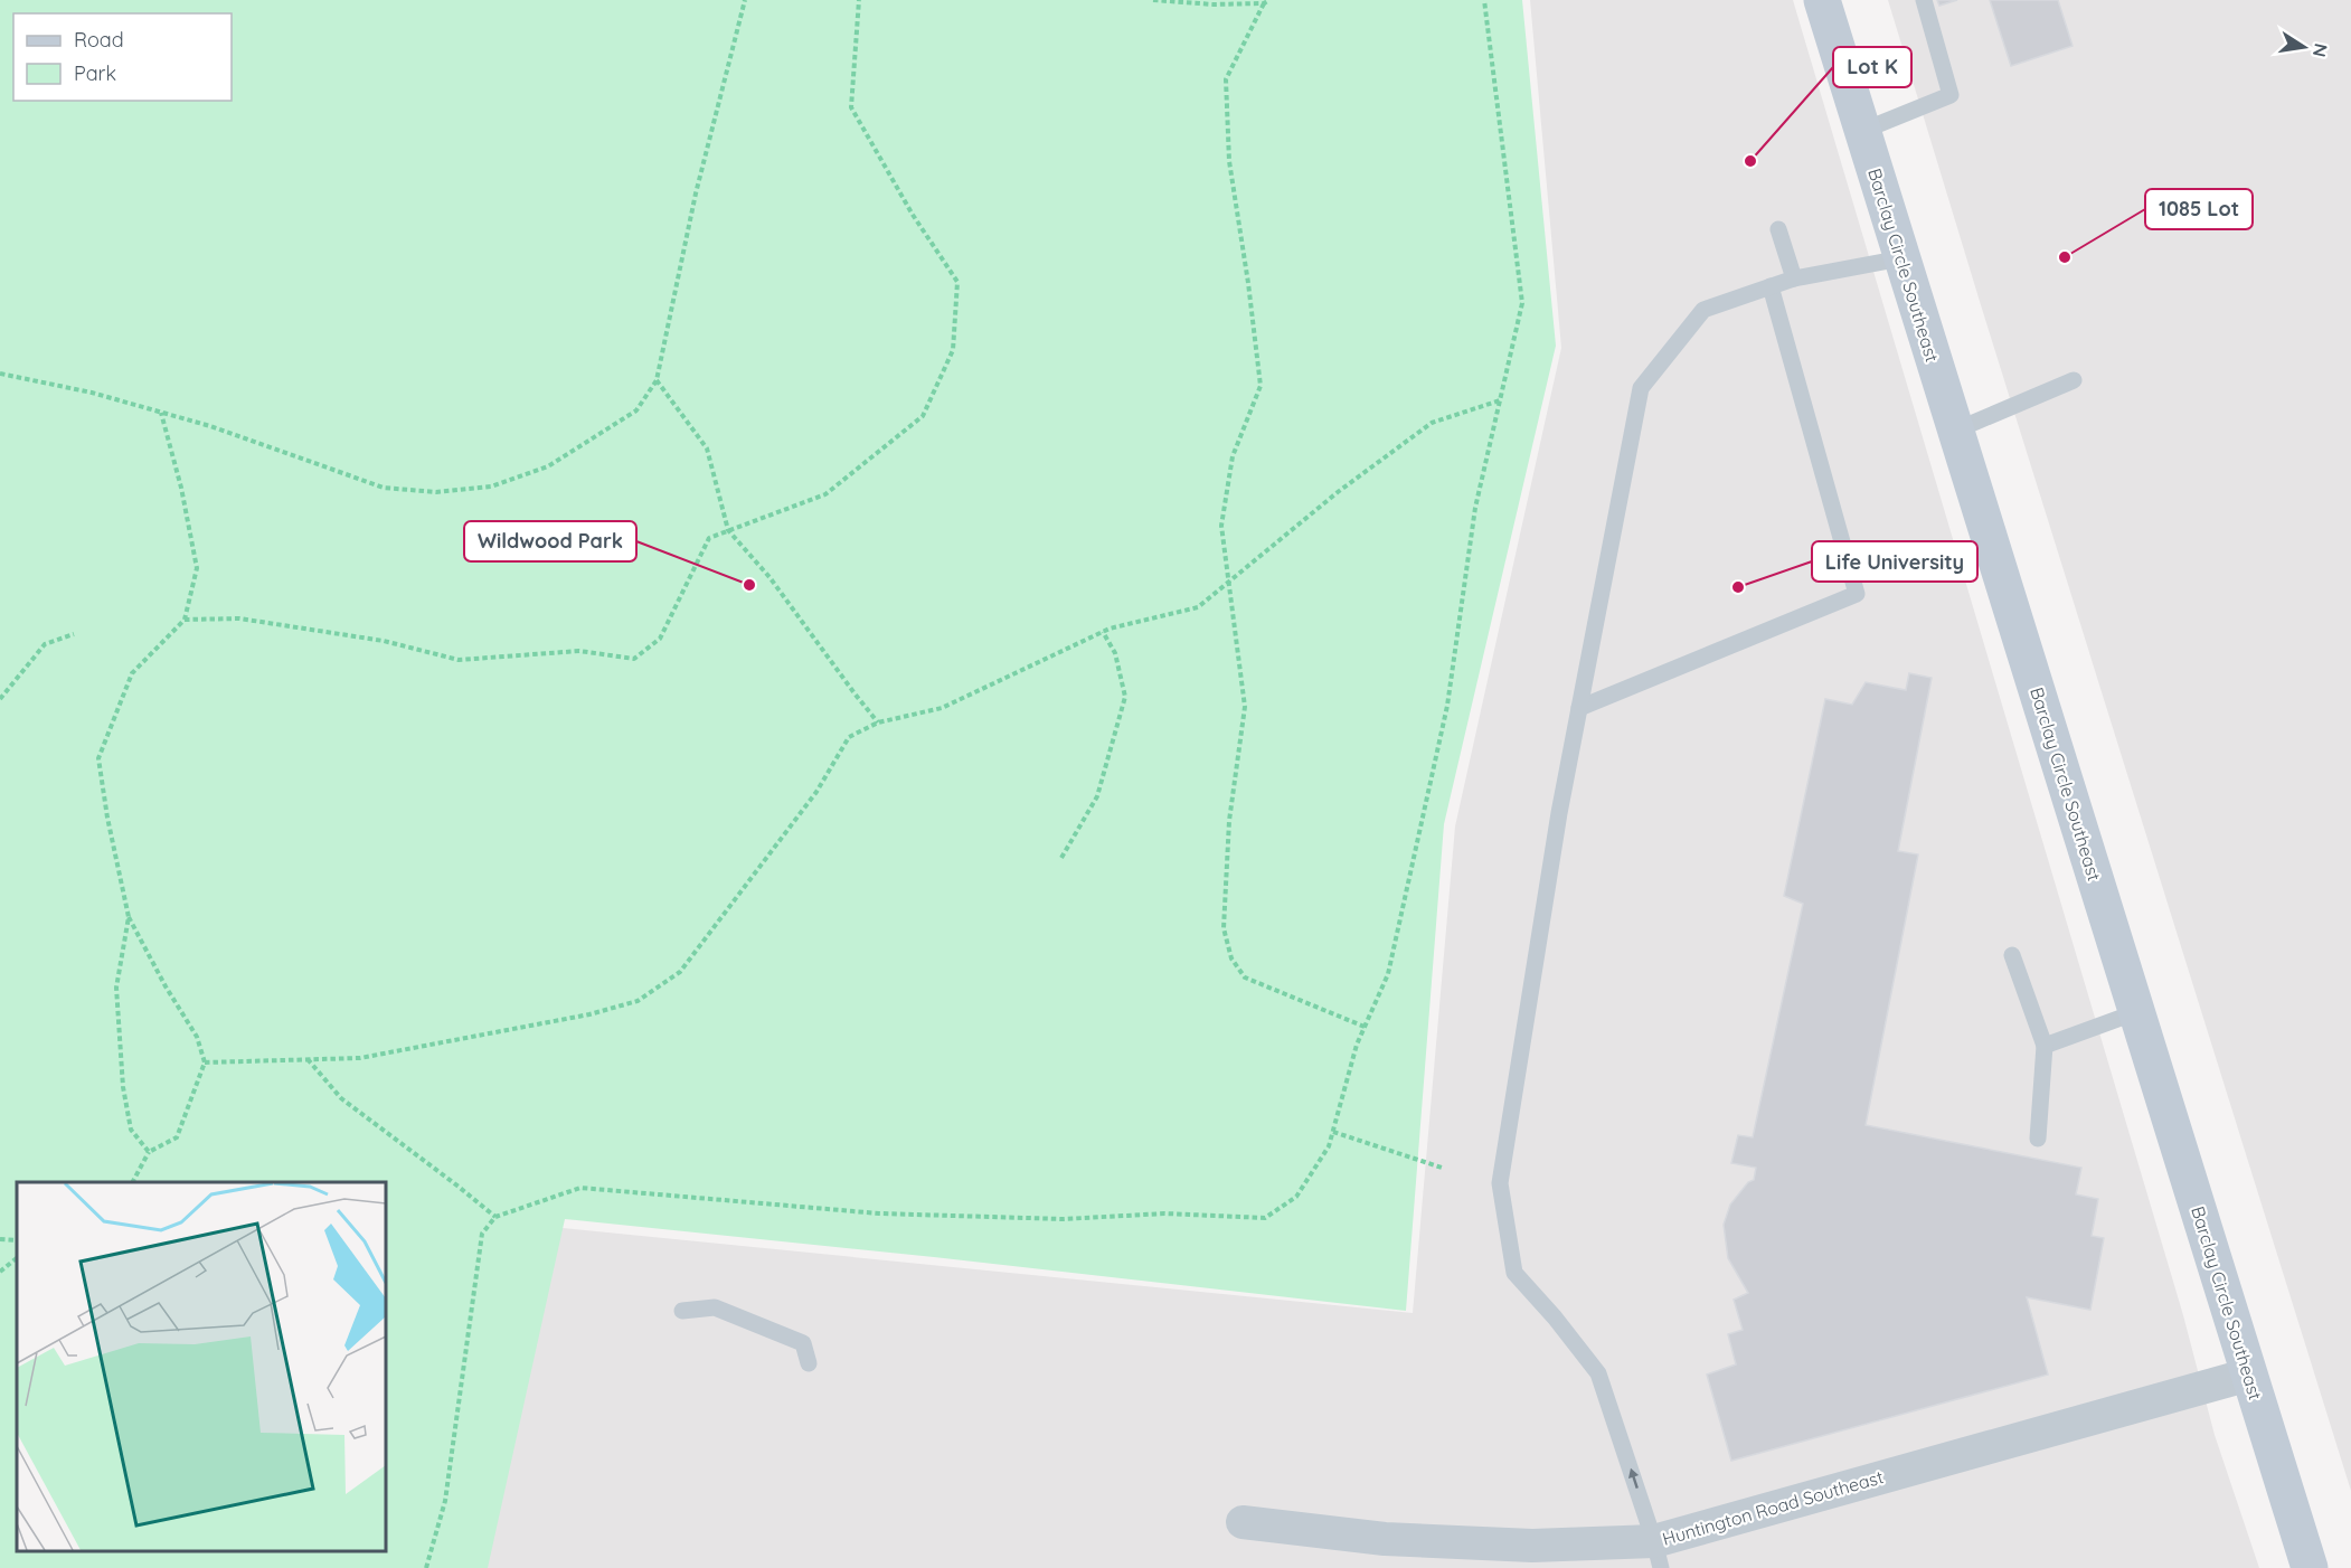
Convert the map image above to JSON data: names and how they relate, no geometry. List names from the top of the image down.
{
  "streets": {
    "street": ["Barclay Circle Southeast", "Huntington Road Southeast"]
  },
  "crossings": [
    ["Barclay Circle Southeast", "Huntington Road Southeast"]
  ],
  "places": [
    "Lot K",
    "1085 Lot",
    "Wildwood Park",
    "Life University"
  ],
  "legend": ["Road", "Park"],
  "north": "right"
}
